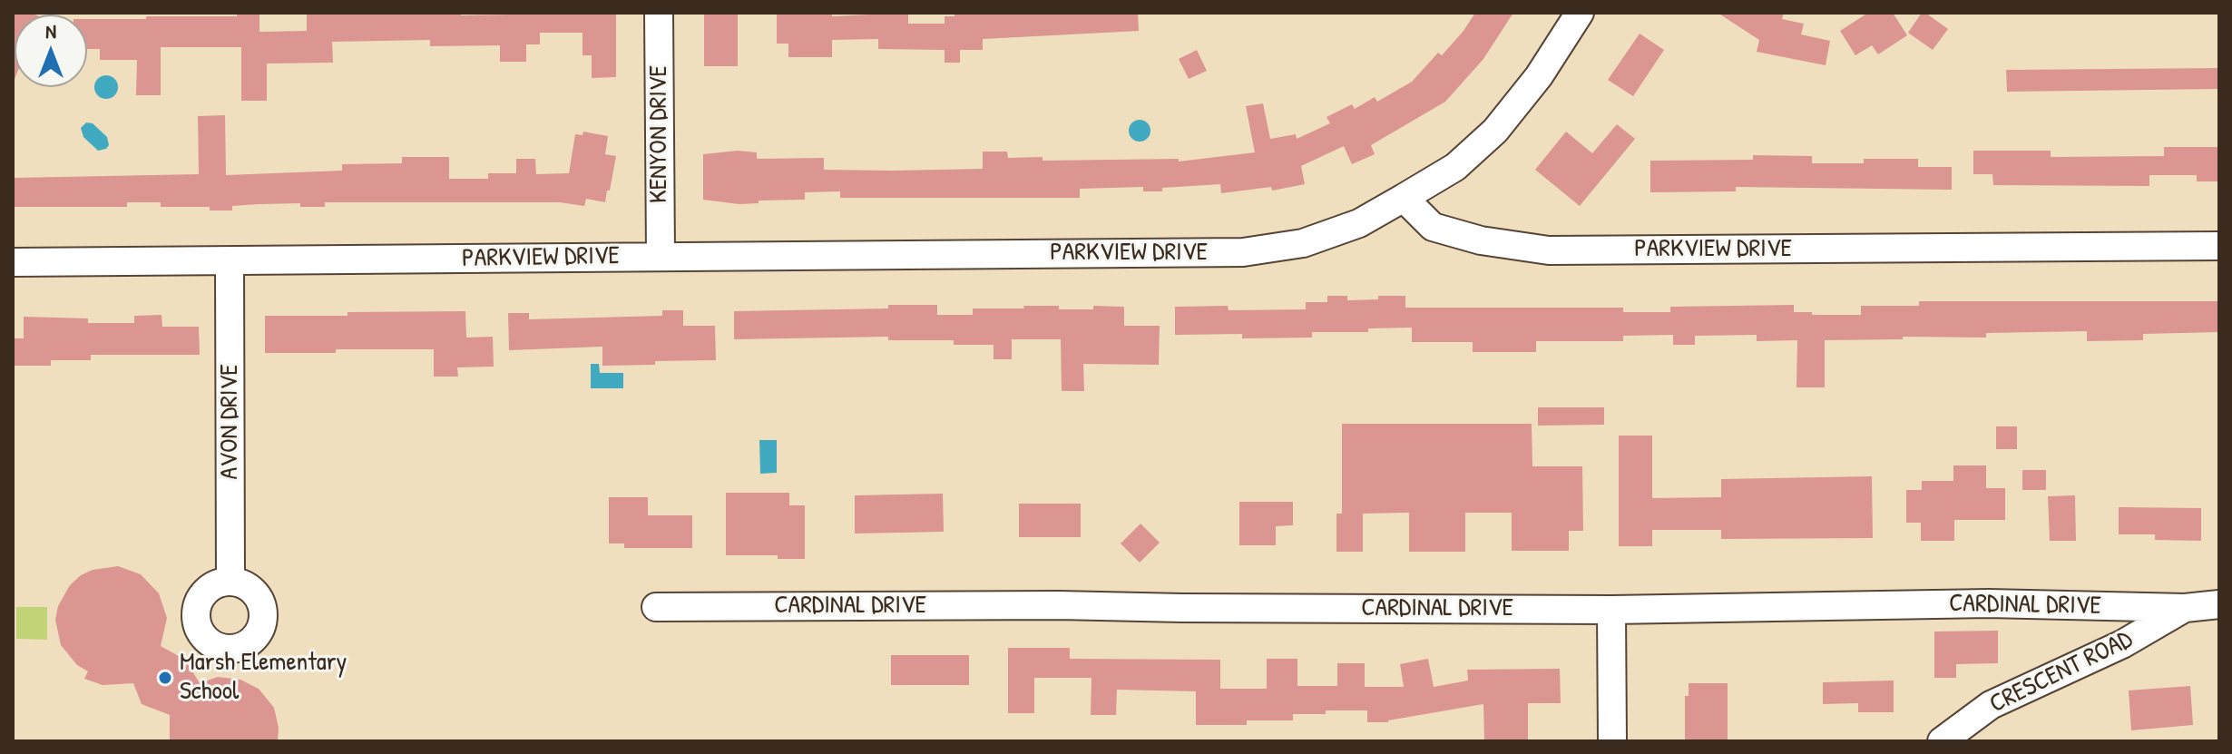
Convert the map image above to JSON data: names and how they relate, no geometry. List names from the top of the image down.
{
  "streets": {
    "street": [
      "KENYON DRIVE",
      "PARKVIEW DRIVE",
      "AVON DRIVE",
      "CARDINAL DRIVE",
      "CRESCENT ROAD"
    ]
  },
  "crossings": [
    ["KENYON DRIVE", "PARKVIEW DRIVE"],
    ["PARKVIEW DRIVE", "AVON DRIVE"],
    ["CARDINAL DRIVE", "CRESCENT ROAD"]
  ],
  "places": ["Marsh Elementary School"],
  "north": "top"
}
